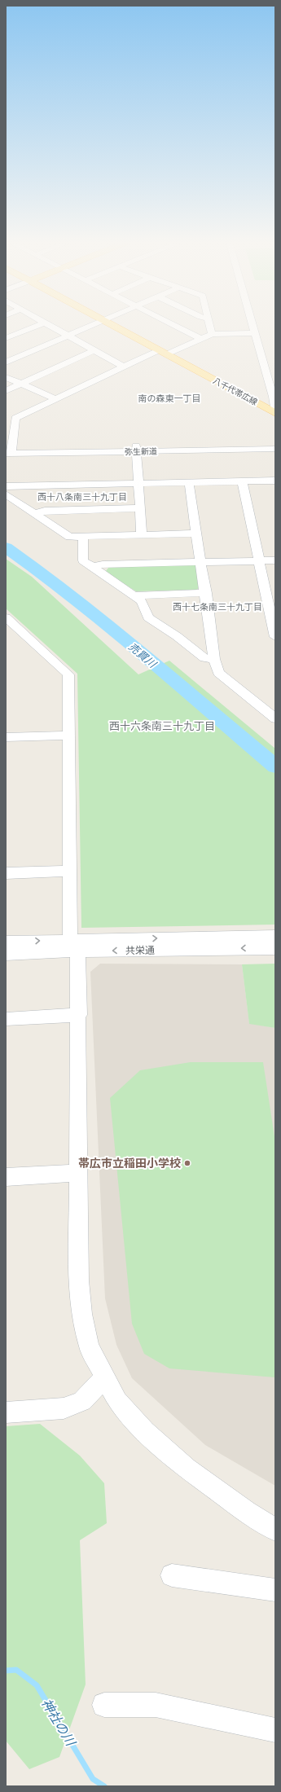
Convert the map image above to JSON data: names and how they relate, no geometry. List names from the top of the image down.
{
  "streets": {
    "main road": ["八千代帯広線"],
    "street": ["弥生新道", "共栄通"]
  },
  "districts": [
    "南の森東一丁目",
    "西十八条南三十九丁目",
    "西十七条南三十九丁目",
    "西十六条南三十九丁目"
  ],
  "water": ["売買川", "神社の川"],
  "places": ["帯広市立稲田小学校"]
}
